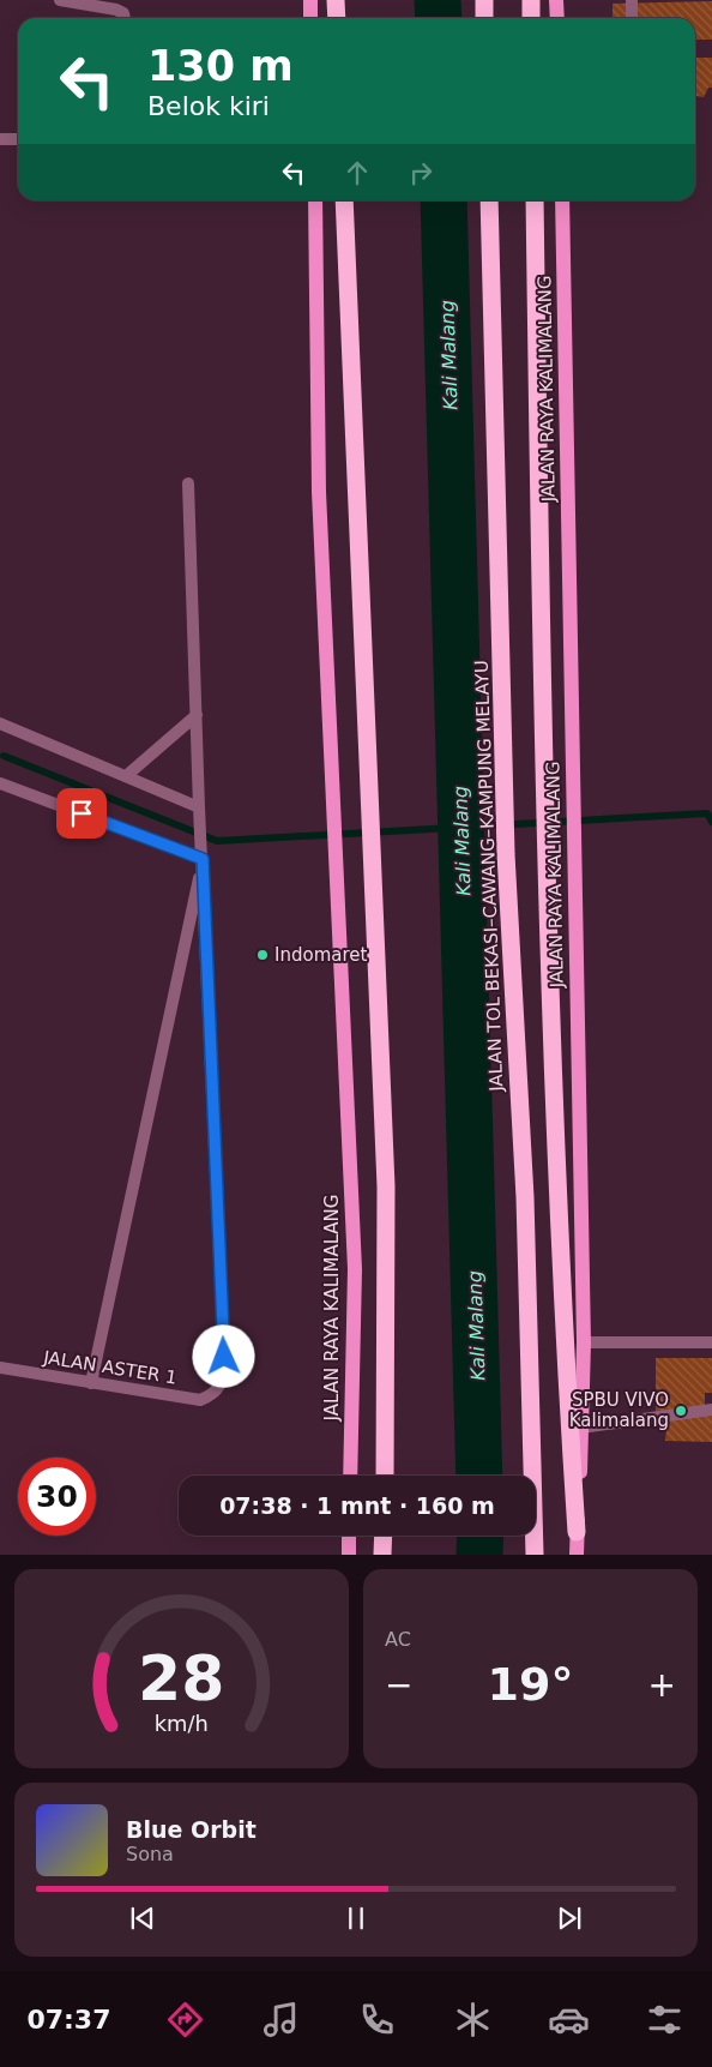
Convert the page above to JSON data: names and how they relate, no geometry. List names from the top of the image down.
{
  "streets": {
    "highway": ["JALAN TOL BEKASI–CAWANG–KAMPUNG MELAYU"],
    "main road": ["JALAN RAYA KALIMALANG"],
    "street": ["JALAN ASTER 1"]
  },
  "water": ["Kali Malang"],
  "places": ["Indomaret", "SPBU VIVO Kalimalang"],
  "page": {
    "turn": ["130 m", "Belok kiri"],
    "limit": "30",
    "trip": "07:38 · 1 mnt · 160 m",
    "tile": "AC",
    "heat": ["−", "19°", "+"],
    "song": ["Blue Orbit", "Sona"],
    "tabs": "07:37",
    "gauge": ["28", "km/h"]
  }
}
